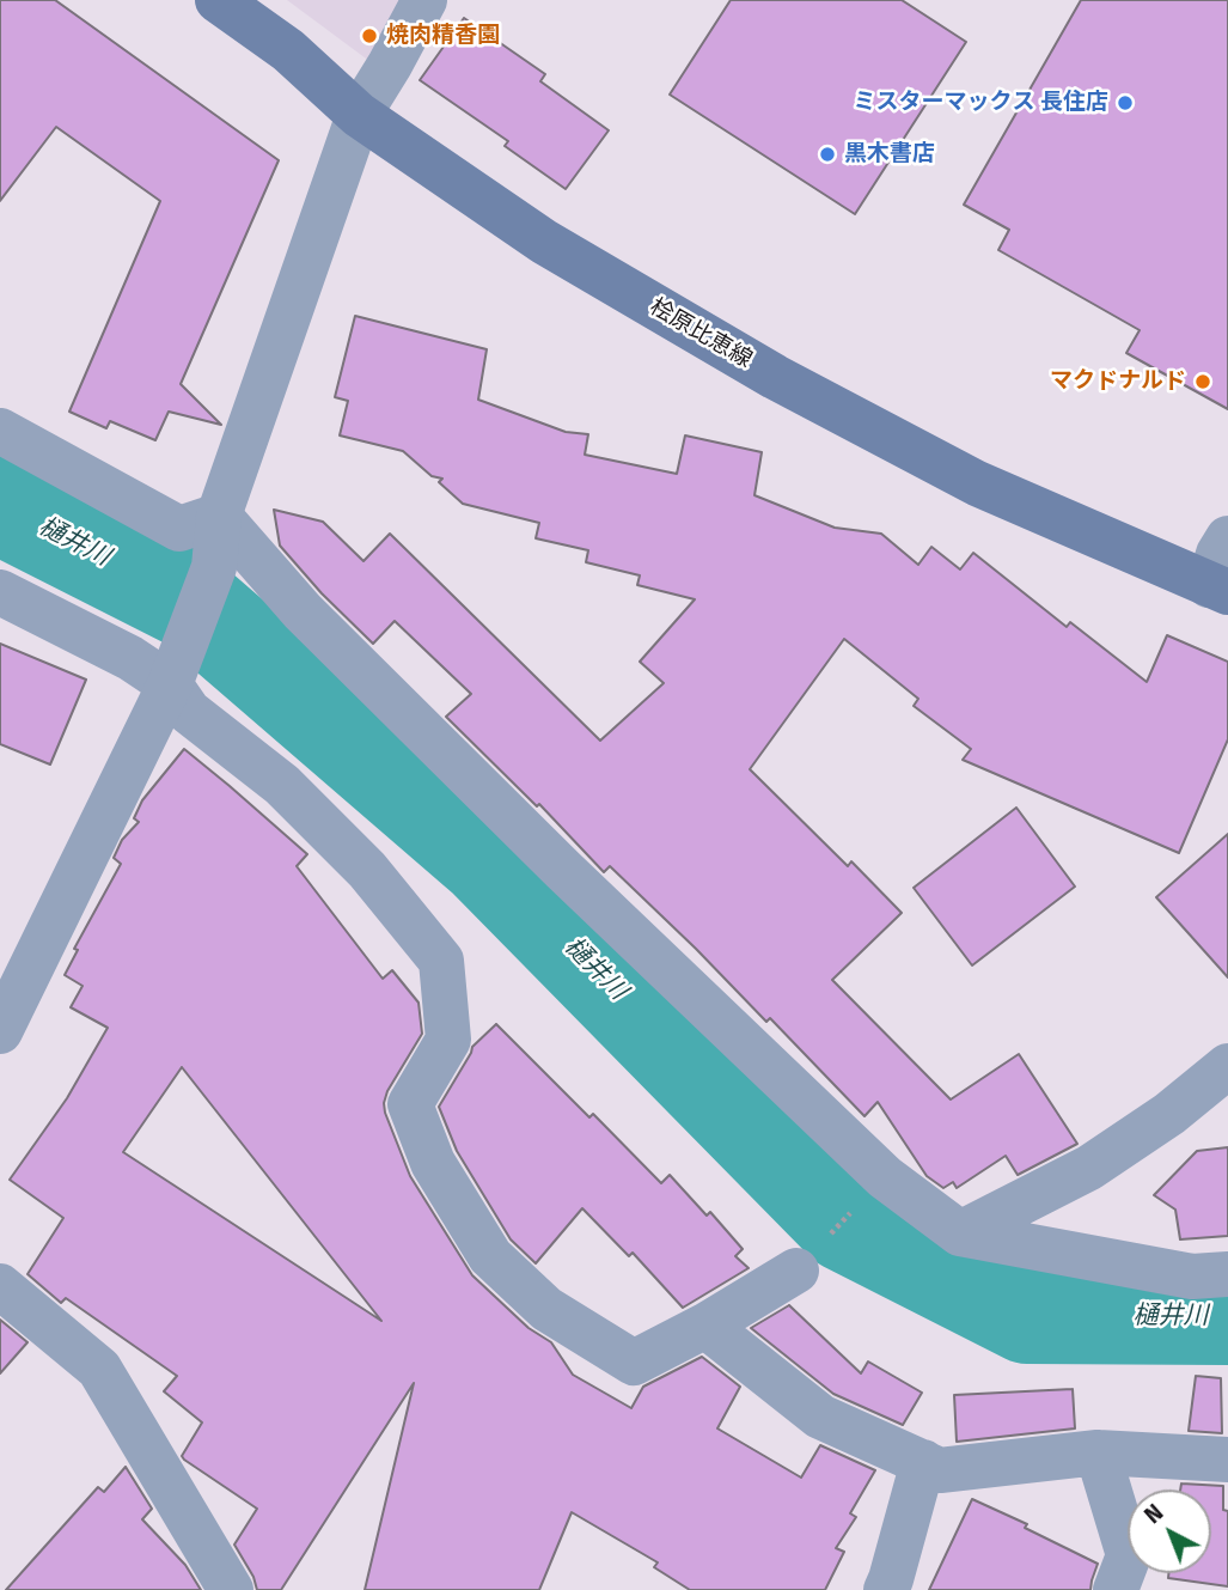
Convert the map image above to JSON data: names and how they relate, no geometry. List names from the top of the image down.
{
  "streets": {
    "main road": ["桧原比恵線"]
  },
  "water": ["樋井川"],
  "places": [
    "焼肉精香園",
    "ミスターマックス 長住店",
    "黒木書店",
    "マクドナルド"
  ],
  "north": "top left"
}
